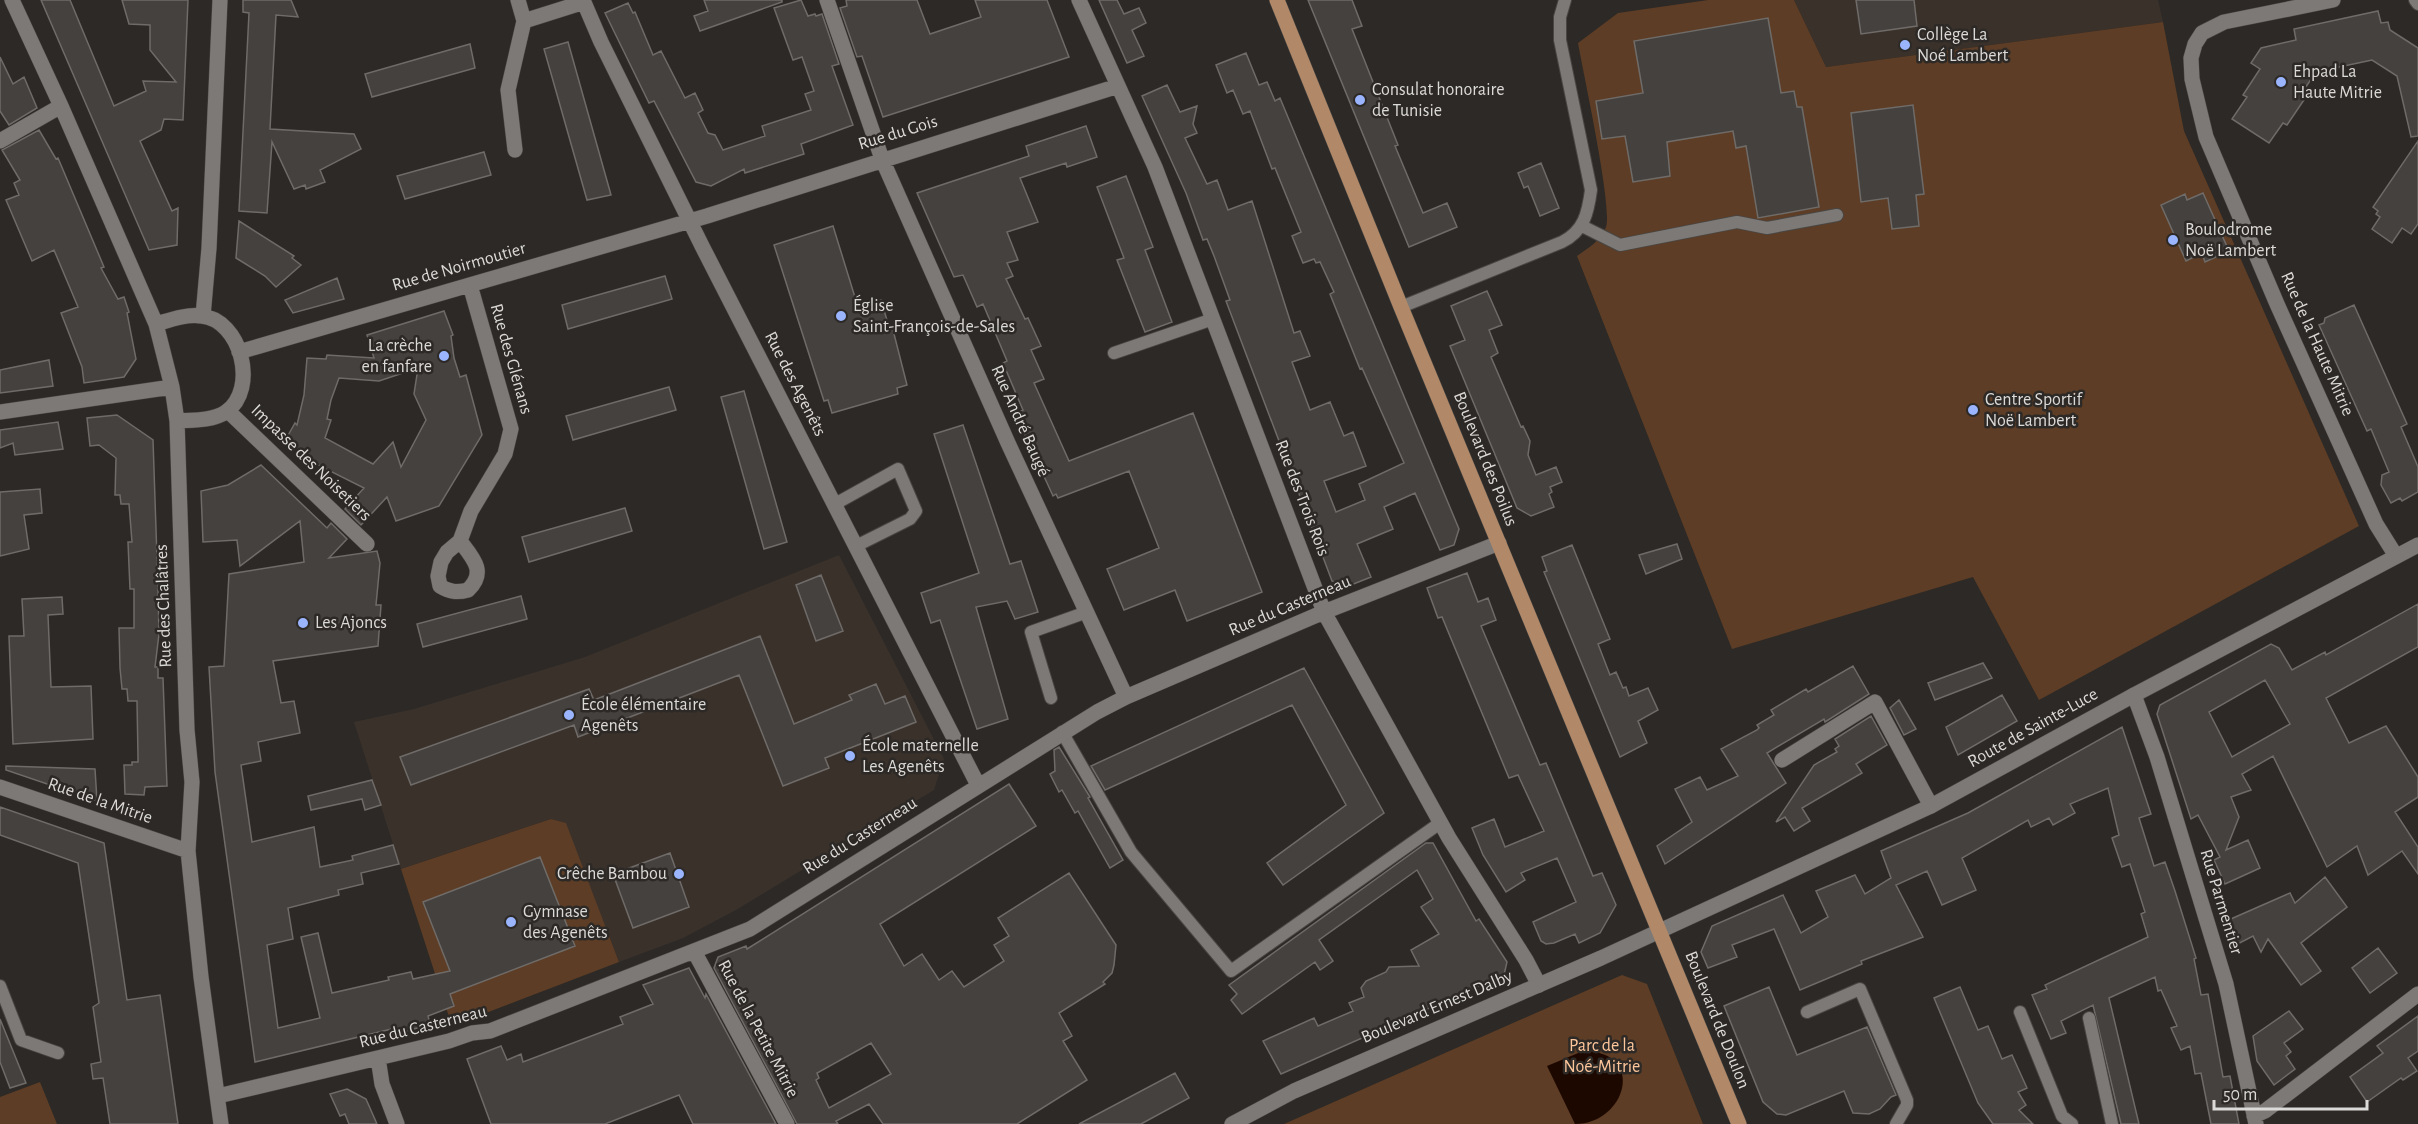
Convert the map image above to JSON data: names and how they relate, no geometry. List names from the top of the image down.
{
  "streets": {
    "main road": ["Boulevard des Poilus", "Boulevard de Doulon"],
    "street": [
      "Rue du Gois",
      "Rue de Noirmoutier",
      "Rue de la Haute Mitrie",
      "Rue des Glénans",
      "Rue des Agenêts",
      "Rue André Baugé",
      "Impasse des Noisetiers",
      "Rue des Trois Rois",
      "Rue des Chalâtres",
      "Rue du Casterneau",
      "Route de Sainte-Luce",
      "Rue de la Mitrie",
      "Rue Parmentier",
      "Boulevard Ernest Dalby",
      "Rue de la Petite Mitrie"
    ]
  },
  "crossings": [
    ["Rue du Gois", "Rue de Noirmoutier"],
    ["Rue du Gois", "Rue des Agenêts"],
    ["Rue du Gois", "Rue André Baugé"],
    ["Rue du Gois", "Rue des Trois Rois"],
    ["Rue de Noirmoutier", "Rue des Glénans"],
    ["Rue de Noirmoutier", "Rue des Agenêts"],
    ["Rue de la Haute Mitrie", "Route de Sainte-Luce"],
    ["Rue des Agenêts", "Rue du Casterneau"],
    ["Rue André Baugé", "Rue du Casterneau"],
    ["Boulevard des Poilus", "Rue du Casterneau"],
    ["Boulevard des Poilus", "Route de Sainte-Luce"],
    ["Boulevard des Poilus", "Boulevard Ernest Dalby"],
    ["Boulevard des Poilus", "Boulevard de Doulon"],
    ["Rue des Trois Rois", "Rue du Casterneau"],
    ["Rue des Trois Rois", "Boulevard Ernest Dalby"],
    ["Rue des Chalâtres", "Rue du Casterneau"],
    ["Rue des Chalâtres", "Rue de la Mitrie"],
    ["Rue du Casterneau", "Rue de la Petite Mitrie"],
    ["Route de Sainte-Luce", "Rue Parmentier"],
    ["Route de Sainte-Luce", "Boulevard Ernest Dalby"],
    ["Route de Sainte-Luce", "Boulevard de Doulon"],
    ["Boulevard Ernest Dalby", "Boulevard de Doulon"]
  ],
  "parks": ["Parc de la Noé-Mitrie"],
  "places": [
    "Collège La Noé Lambert",
    "Ehpad La Haute Mitrie",
    "Consulat honoraire de Tunisie",
    "Boulodrome Noë Lambert",
    "Église Saint-François-de-Sales",
    "La crèche en fanfare",
    "Centre Sportif Noë Lambert",
    "Les Ajoncs",
    "École élémentaire Agenêts",
    "École maternelle Les Agenêts",
    "Crêche Bambou",
    "Gymnase des Agenêts"
  ],
  "scale_bar": "50 m"
}
